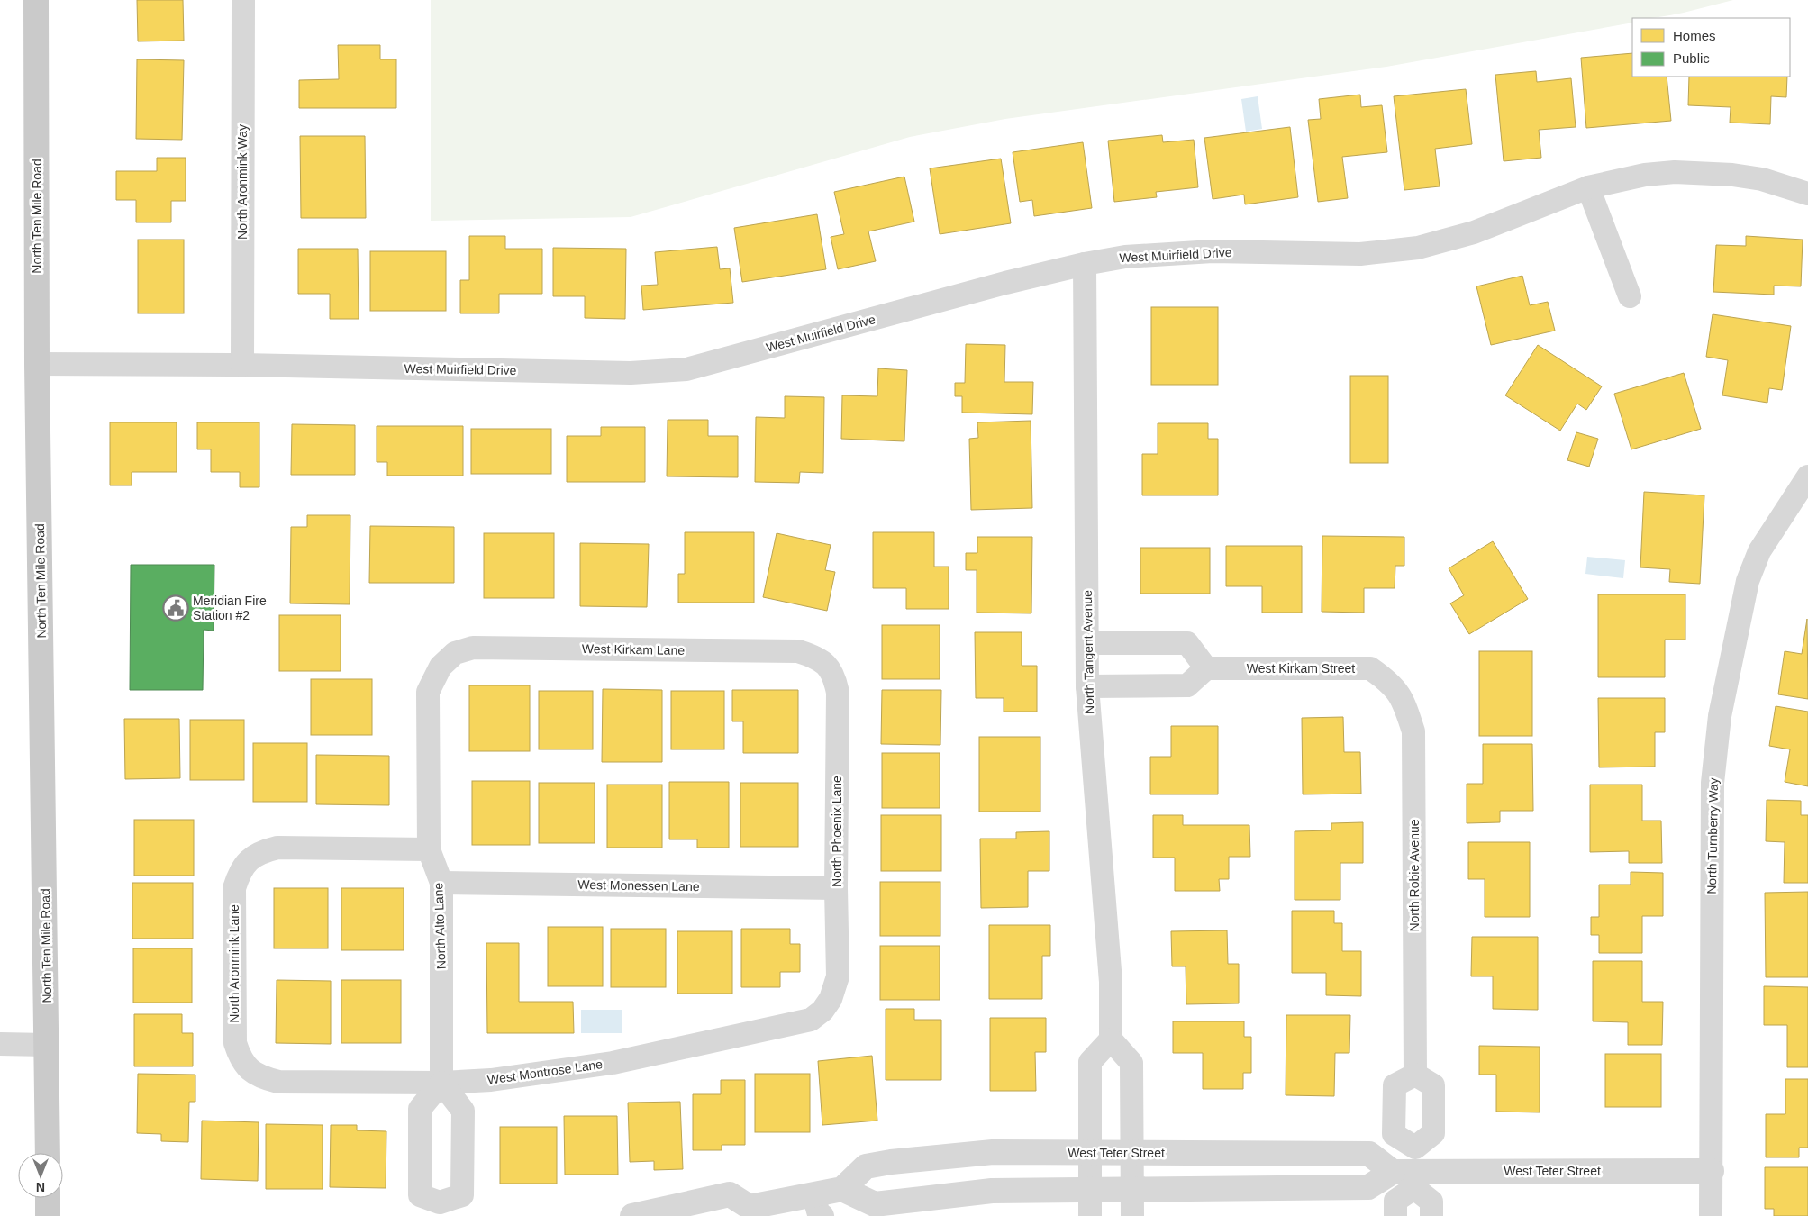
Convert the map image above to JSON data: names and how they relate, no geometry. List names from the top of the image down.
{
  "streets": {
    "main road": ["North Ten Mile Road"],
    "street": [
      "North Aronmink Way",
      "West Muirfield Drive",
      "West Kirkam Lane",
      "North Tangent Avenue",
      "West Kirkam Street",
      "North Phoenix Lane",
      "North Turnberry Way",
      "North Robie Avenue",
      "West Monessen Lane",
      "North Alto Lane",
      "North Aronmink Lane",
      "West Montrose Lane",
      "West Teter Street"
    ]
  },
  "crossings": [
    ["North Aronmink Way", "West Muirfield Drive"],
    ["North Ten Mile Road", "West Muirfield Drive"],
    ["West Muirfield Drive", "North Tangent Avenue"],
    ["West Kirkam Lane", "North Phoenix Lane"],
    ["West Kirkam Lane", "North Alto Lane"],
    ["West Kirkam Street", "North Robie Avenue"],
    ["North Phoenix Lane", "West Monessen Lane"],
    ["North Phoenix Lane", "West Montrose Lane"],
    ["North Turnberry Way", "West Teter Street"],
    ["West Monessen Lane", "North Alto Lane"],
    ["North Alto Lane", "North Aronmink Lane"],
    ["North Alto Lane", "West Montrose Lane"],
    ["North Aronmink Lane", "West Montrose Lane"]
  ],
  "places": {
    "public building": ["Meridian Fire Station #2"]
  },
  "legend": ["Homes", "Public"],
  "north": "bottom"
}
